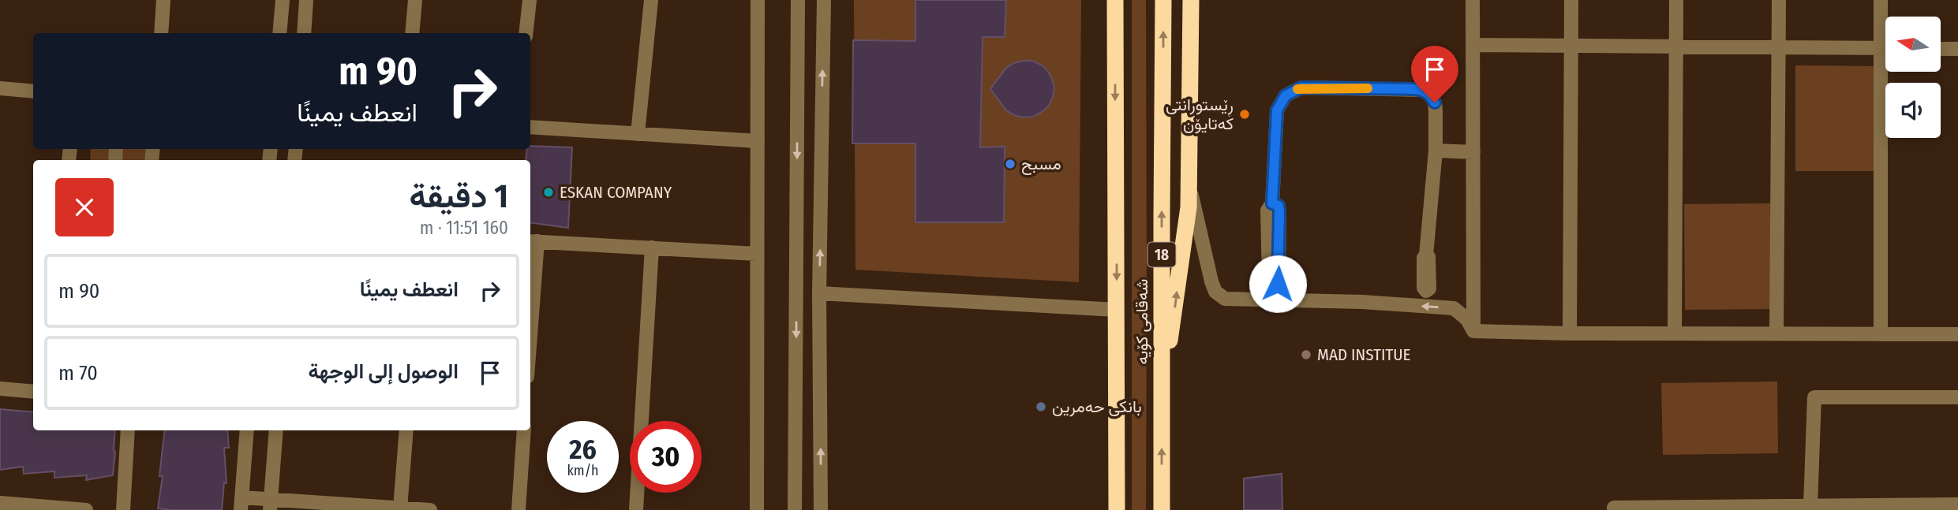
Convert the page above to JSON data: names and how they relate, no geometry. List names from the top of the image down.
{
  "streets": {
    "highway": ["18", "شەقامی کۆیە"]
  },
  "places": [
    "ڕێستورانتی کەتایۆن",
    "مسبح",
    "ESKAN COMPANY",
    "MAD INSTITUE",
    "بانكی حه‌مرین"
  ],
  "north": "left",
  "page": {
    "turn": ["90 m", "انعطف يمينًا"],
    "heading": ["1 دقيقة", "160 m · 11:51"],
    "list": [
      {
        "name": "انعطف يمينًا",
        "value": "90 m"
      },
      {
        "name": "الوصول إلى الوجهة",
        "value": "70 m"
      }
    ],
    "speed": "26 km/h",
    "limit": "30"
  }
}
